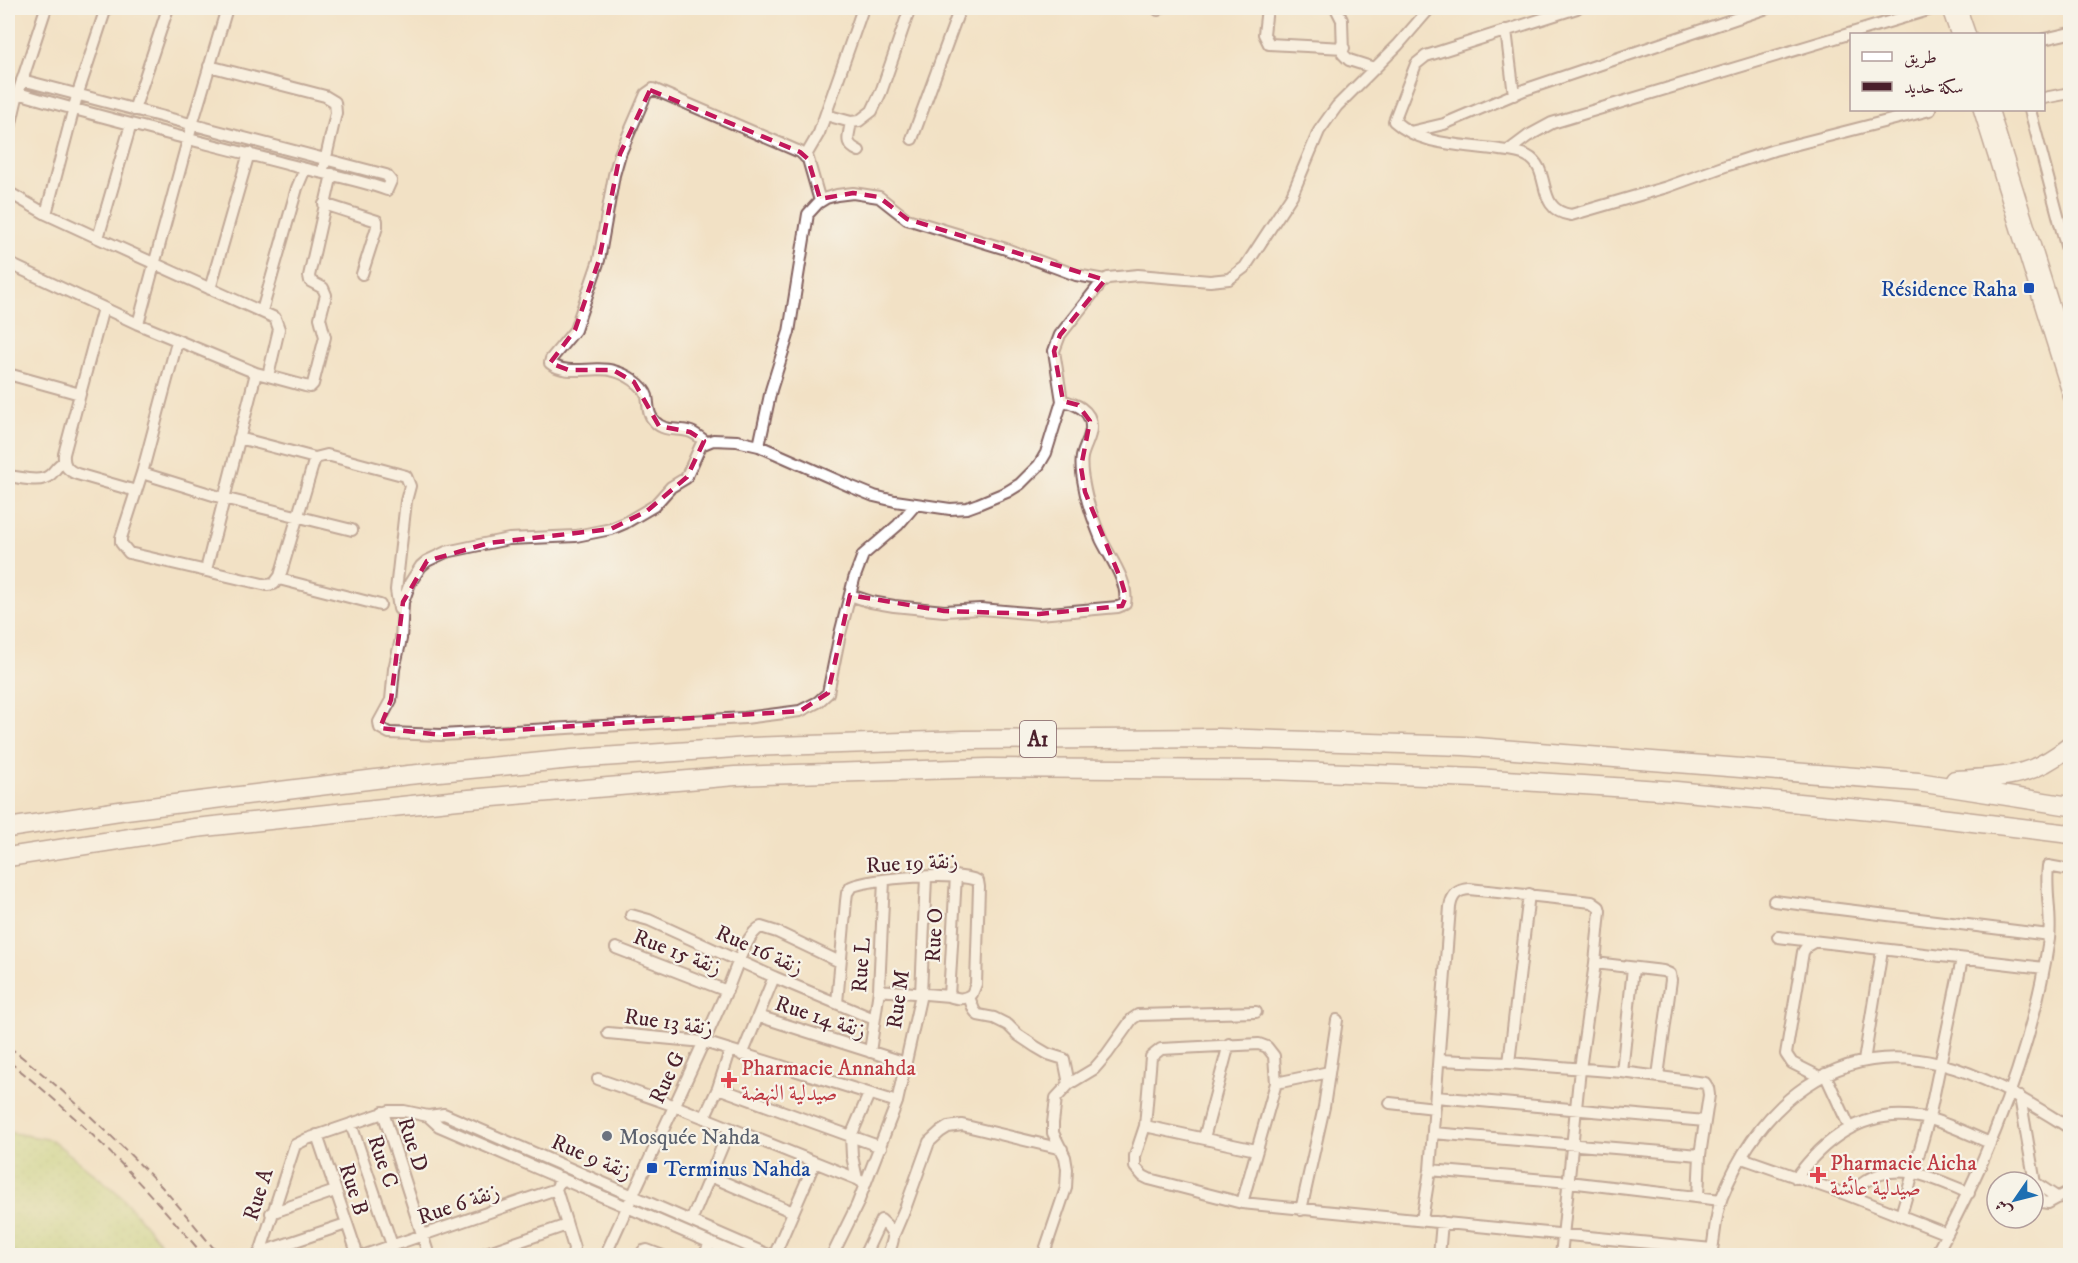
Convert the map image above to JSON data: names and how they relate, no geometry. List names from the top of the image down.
{
  "streets": {
    "highway": ["A1"],
    "street": [
      "Rue 19 زنقة",
      "Rue O",
      "Rue 16 زنقة",
      "Rue 15 زنقة",
      "Rue L",
      "Rue M",
      "Rue 14 زنقة",
      "Rue 13 زنقة",
      "Rue G",
      "Rue D",
      "Rue 9 زنقة",
      "Rue C",
      "Rue B",
      "Rue A",
      "Rue 6 زنقة"
    ]
  },
  "crossings": [
    ["Rue 19 زنقة", "Rue O"],
    ["Rue 19 زنقة", "Rue L"],
    ["Rue 19 زنقة", "Rue M"],
    ["Rue 19 زنقة", "Rue G"],
    ["Rue 16 زنقة", "Rue L"],
    ["Rue 16 زنقة", "Rue G"],
    ["Rue 15 زنقة", "Rue G"],
    ["Rue L", "Rue 14 زنقة"],
    ["Rue M", "Rue 14 زنقة"],
    ["Rue M", "Rue 13 زنقة"],
    ["Rue 13 زنقة", "Rue G"],
    ["Rue G", "Rue 9 زنقة"],
    ["Rue D", "Rue 9 زنقة"],
    ["Rue D", "Rue 6 زنقة"],
    ["Rue 9 زنقة", "Rue C"],
    ["Rue 9 زنقة", "Rue B"],
    ["Rue 9 زنقة", "Rue A"],
    ["Rue C", "Rue 6 زنقة"],
    ["Rue B", "Rue 6 زنقة"]
  ],
  "places": {
    "transit": ["Résidence Raha", "Terminus Nahda"],
    "health": ["Pharmacie Annahda صيدلية النهضة", "Pharmacie Aicha صيدلية عائشة"],
    "other": ["Mosquée Nahda"]
  },
  "legend": ["طريق", "سكة حديد"],
  "north": "bottom left"
}
